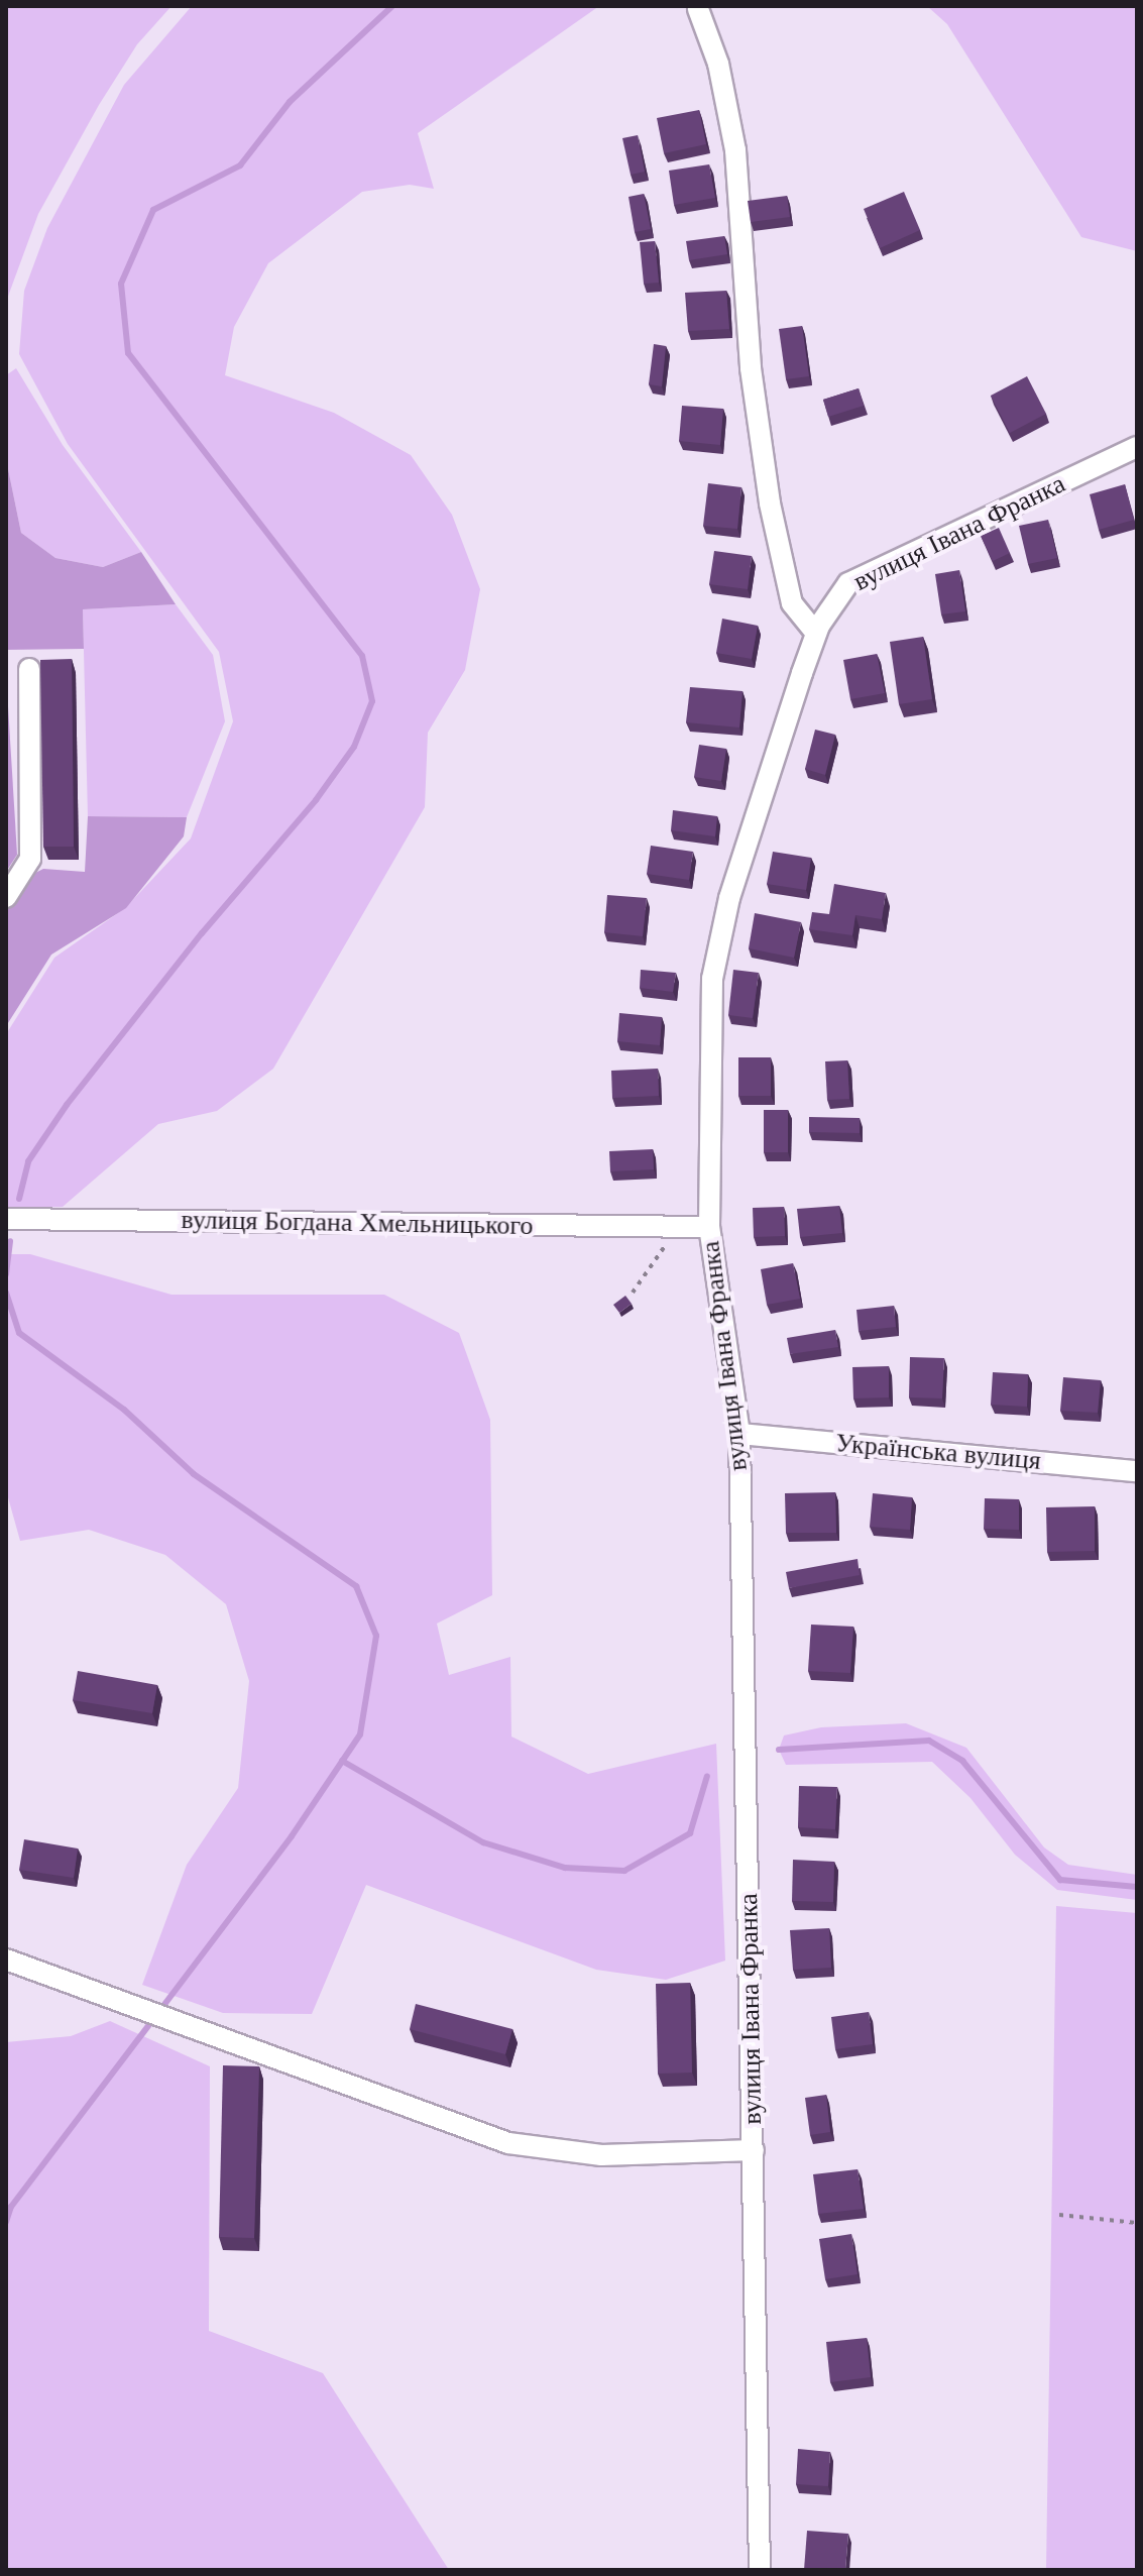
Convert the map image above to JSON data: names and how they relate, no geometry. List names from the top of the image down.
{
  "streets": {
    "street": ["вулиця Івана Франка", "вулиця Богдана Хмельницького", "Українська вулиця"]
  },
  "crossings": [
    ["вулиця Івана Франка", "вулиця Богдана Хмельницького"],
    ["вулиця Івана Франка", "Українська вулиця"]
  ]
}
